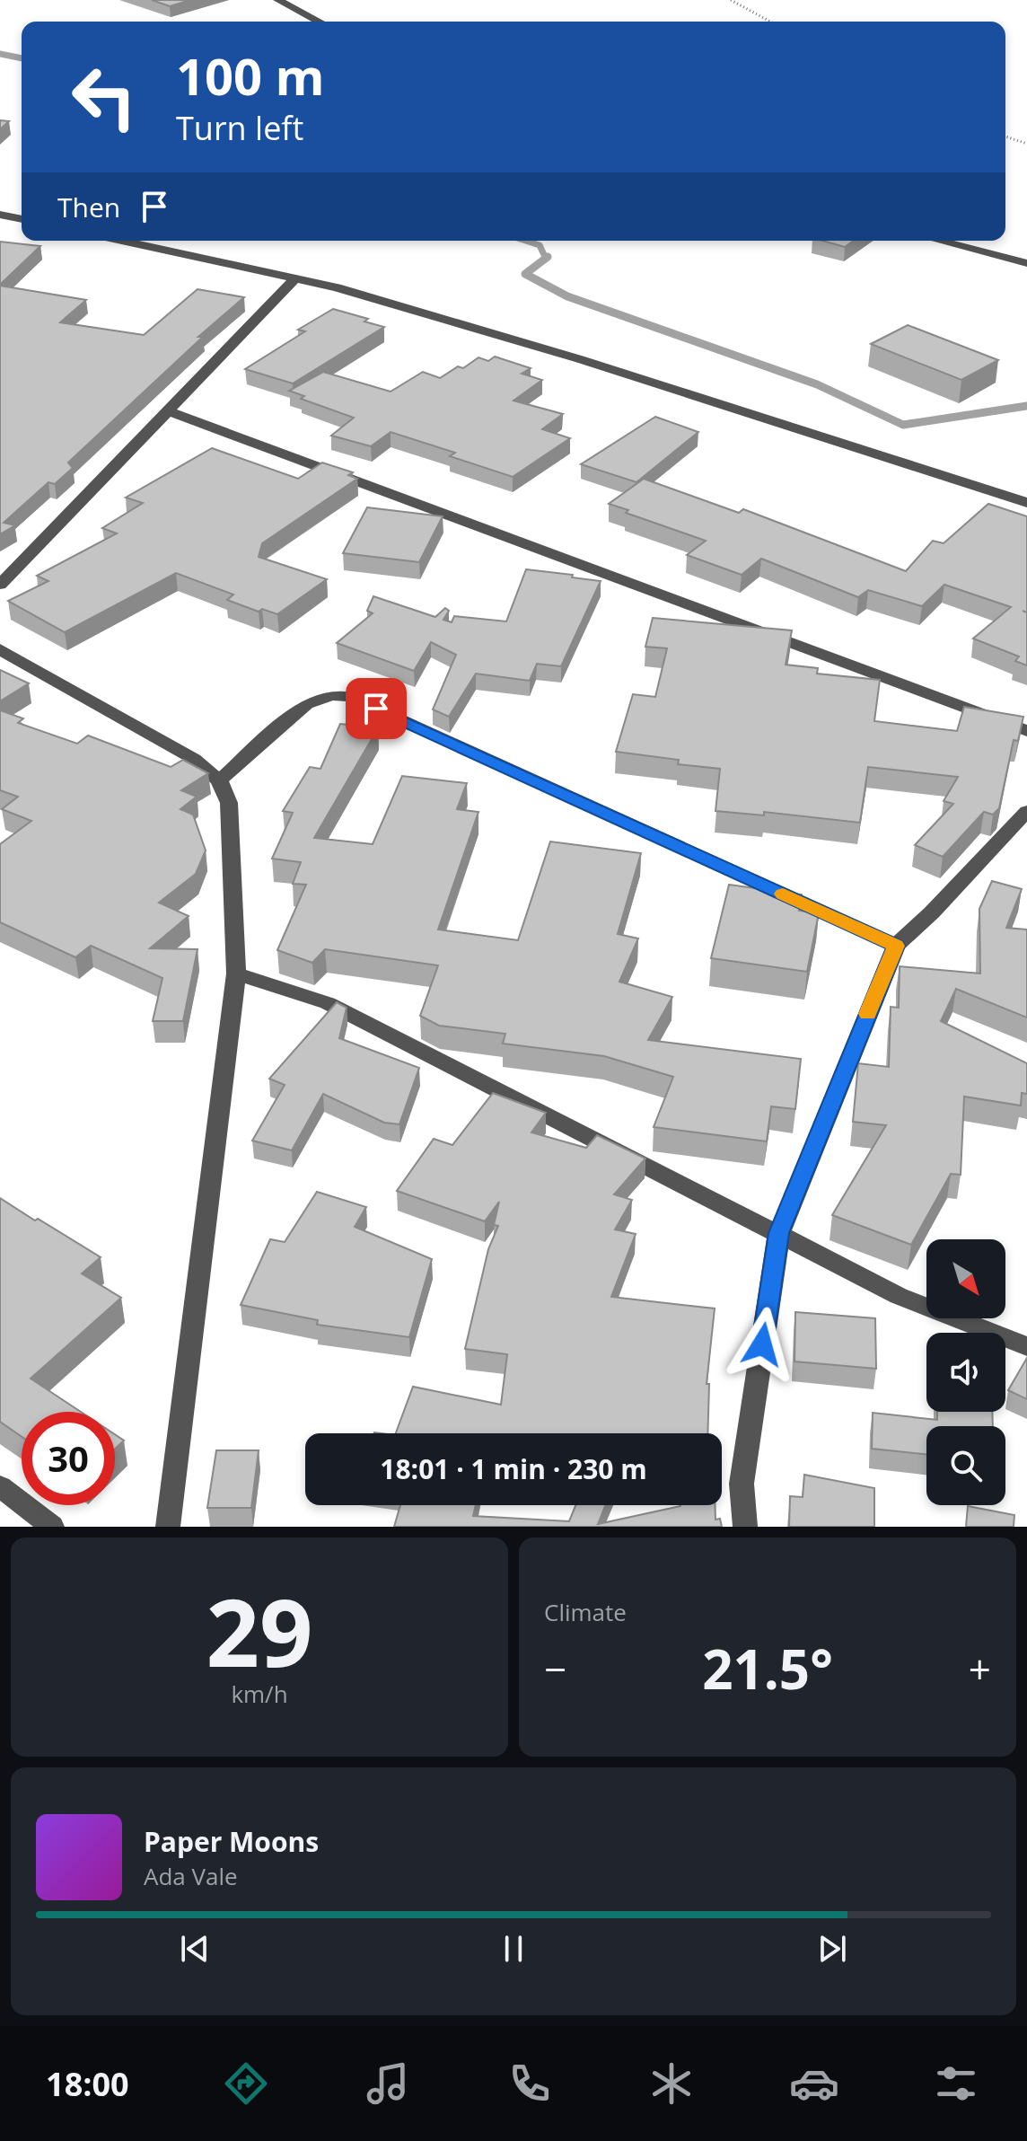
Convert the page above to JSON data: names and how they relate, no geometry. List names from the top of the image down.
{
  "north": "bottom right",
  "page": {
    "turn": ["100 m", "Turn left"],
    "then": "Then",
    "limit": "30",
    "trip": "18:01 · 1 min · 230 m",
    "tile": [
      ["29", "km/h"],
      "Climate"
    ],
    "heat": ["−", "21.5°", "+"],
    "song": ["Paper Moons", "Ada Vale"],
    "tabs": "18:00"
  }
}
